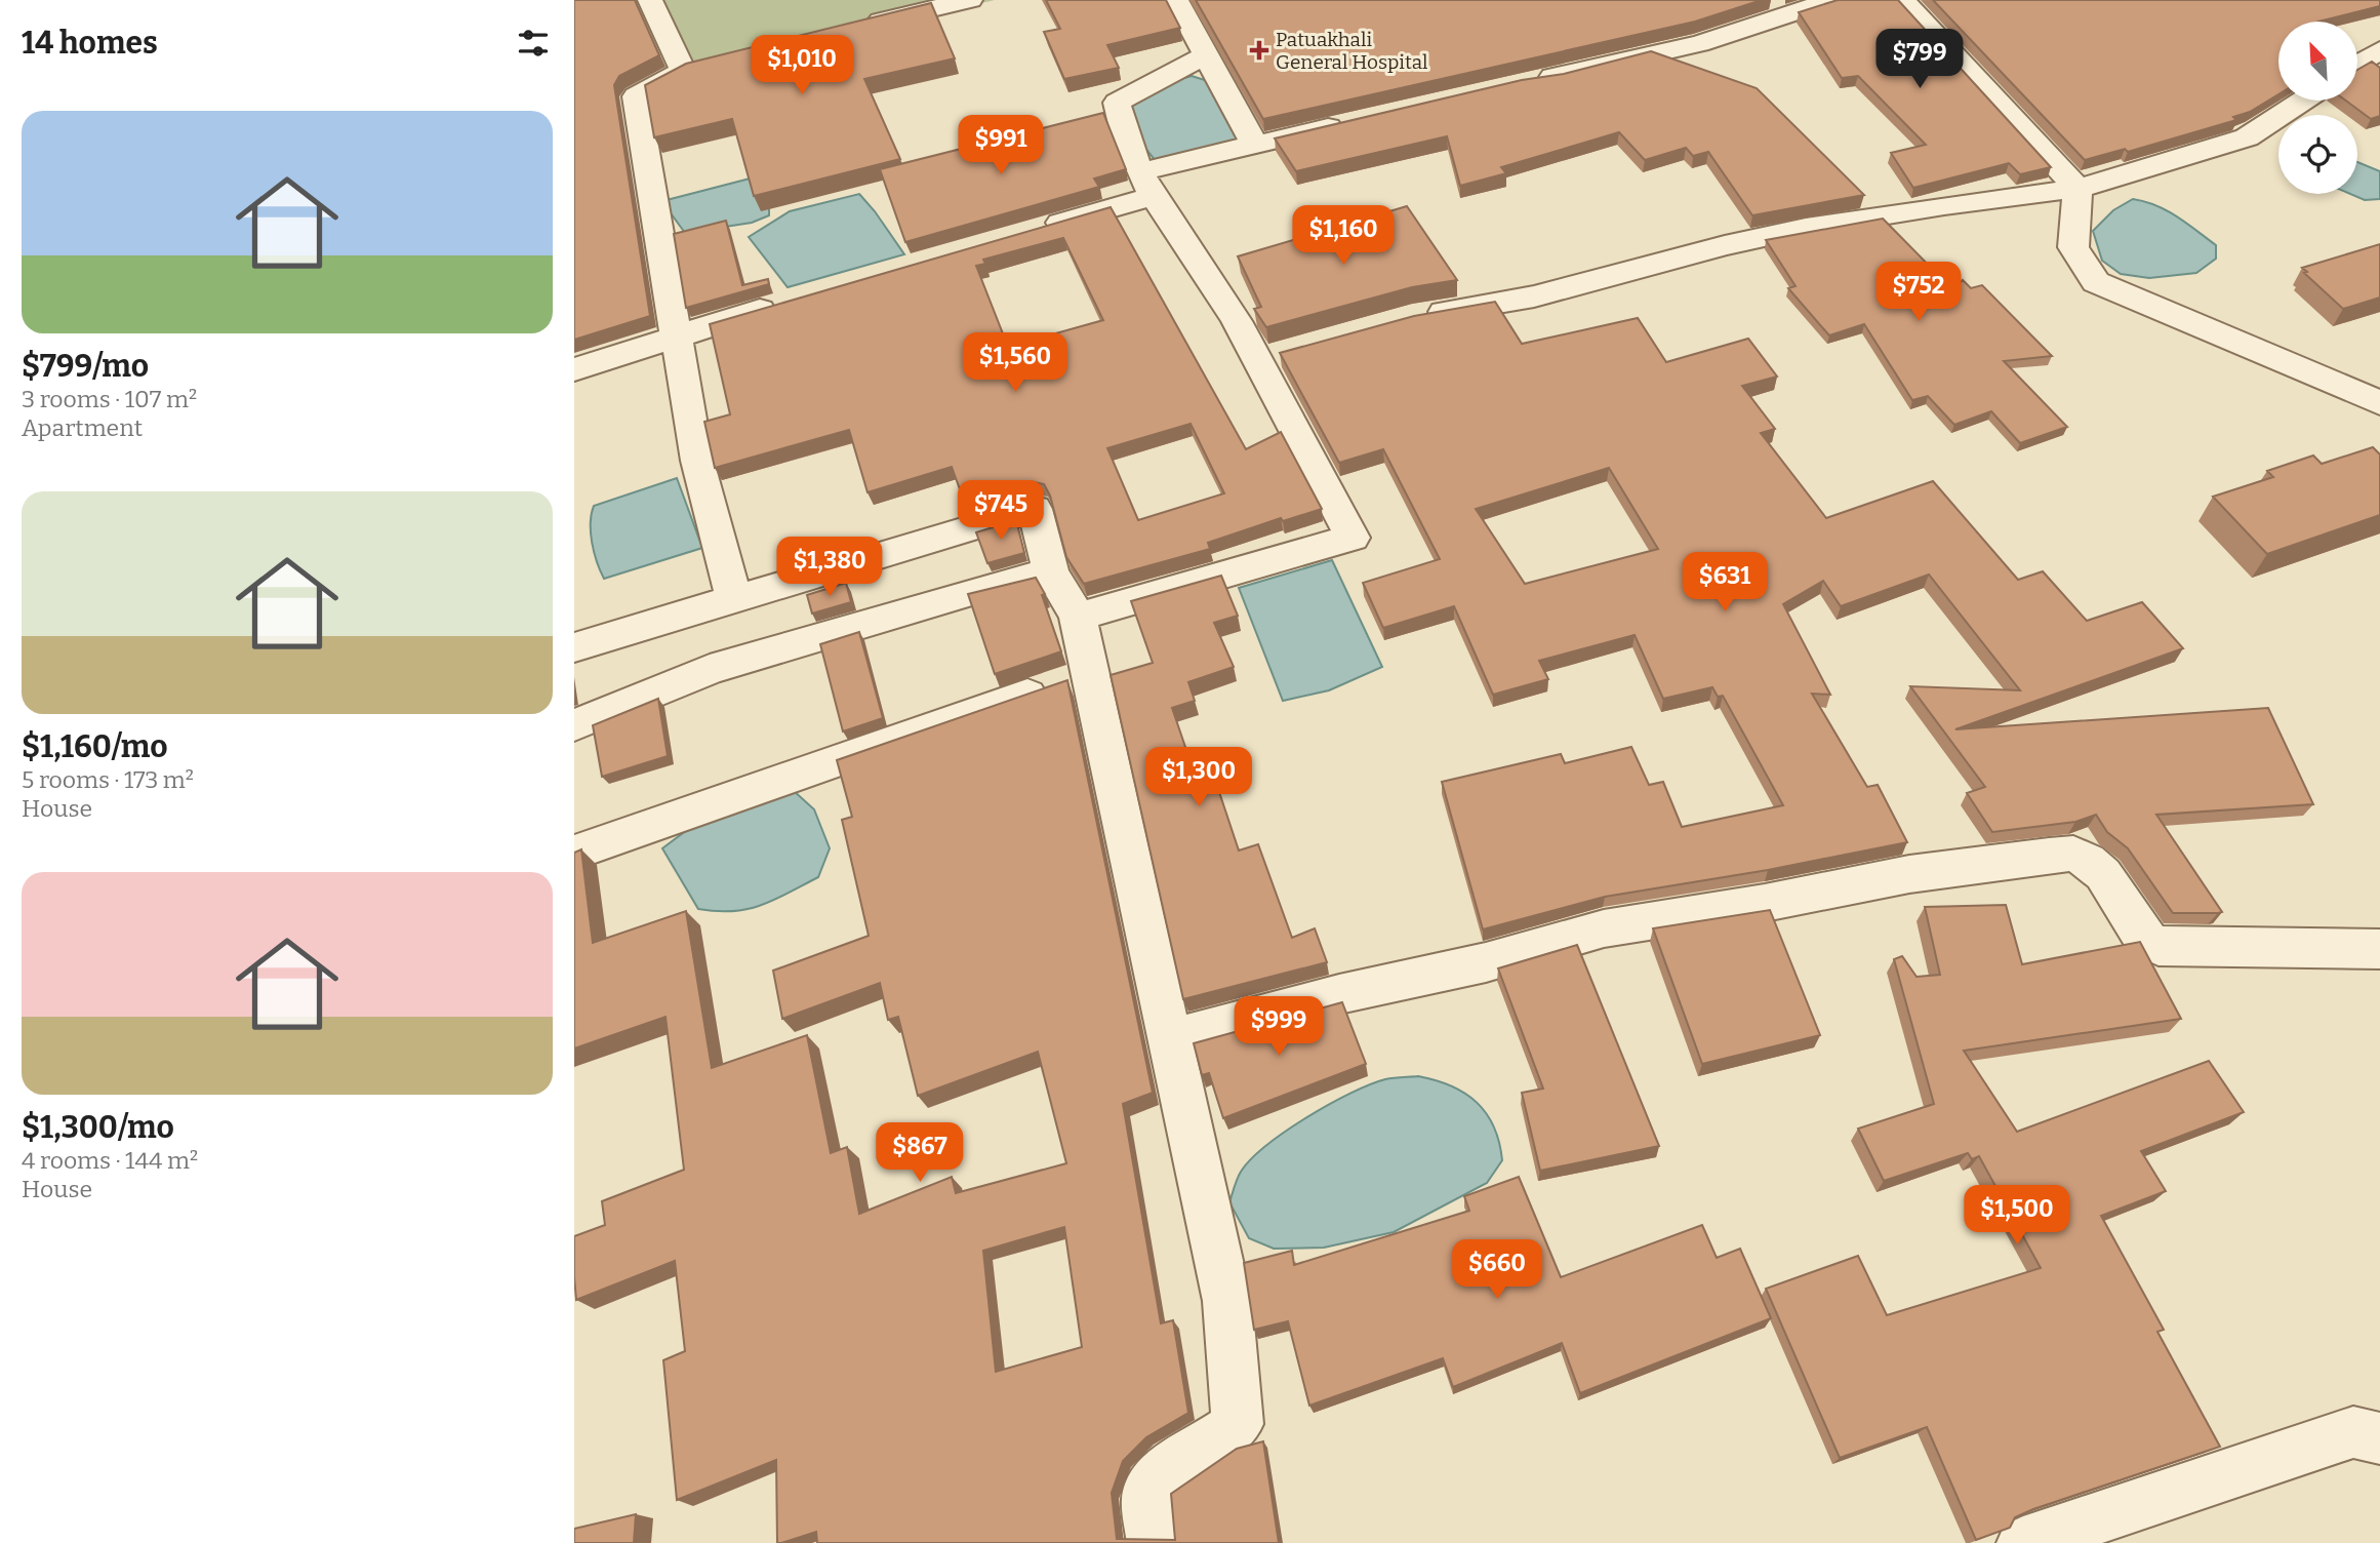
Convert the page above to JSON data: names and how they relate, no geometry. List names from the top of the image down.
{
  "places": {
    "health": ["Patuakhali General Hospital"]
  },
  "north": "top left",
  "page": {
    "heading": "14 homes",
    "price": [
      "$799",
      "$1,010",
      "$991",
      "$1,160",
      "$752",
      "$1,560",
      "$745",
      "$1,380",
      "$631",
      "$1,300",
      "$999",
      "$867",
      "$1,500",
      "$660"
    ],
    "list": [
      {
        "name": "$799/mo",
        "note": "3 rooms · 107 m² · Apartment"
      },
      {
        "name": "$1,160/mo",
        "note": "5 rooms · 173 m² · House"
      },
      {
        "name": "$1,300/mo",
        "note": "4 rooms · 144 m² · House"
      }
    ]
  }
}
